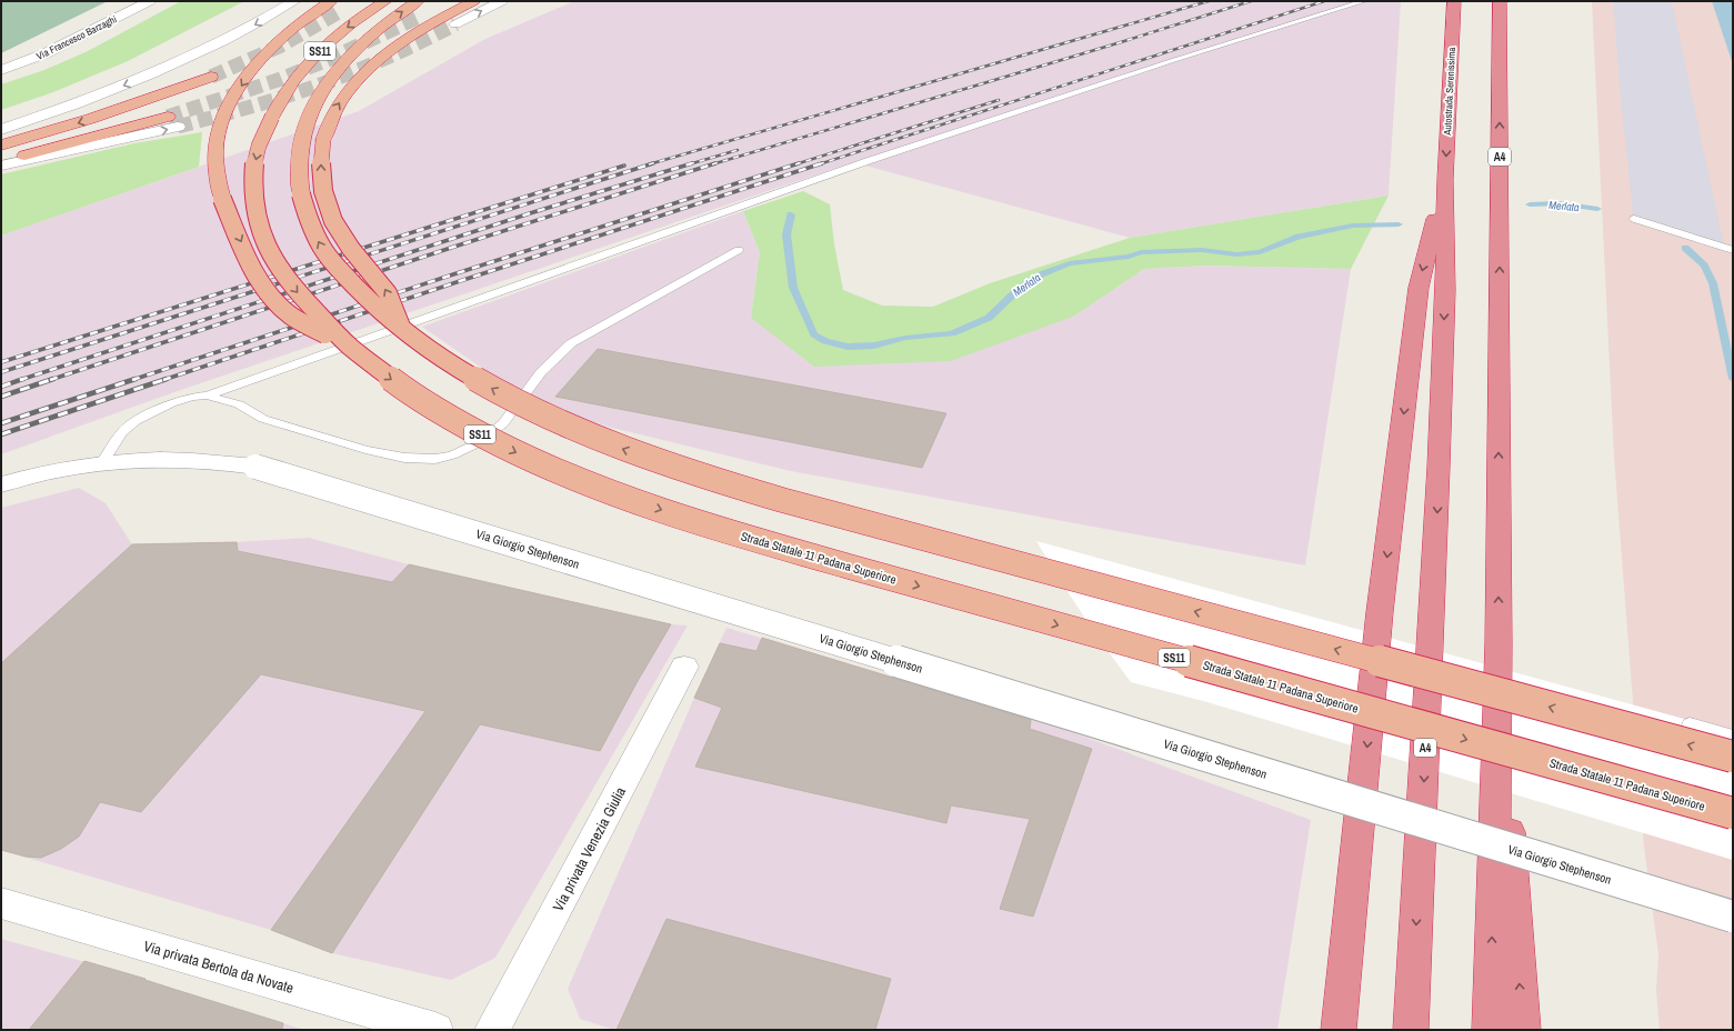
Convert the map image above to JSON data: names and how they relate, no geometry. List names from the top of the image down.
{
  "streets": {
    "highway": [
      "SS11",
      "Autostrada Serenissima",
      "A4",
      "Strada Statale 11 Padana Superiore"
    ],
    "street": [
      "Via Francesco Barzaghi",
      "Via Giorgio Stephenson",
      "Via privata Venezia Giulia",
      "Via privata Bertola da Novate"
    ]
  },
  "crossings": [
    ["Autostrada Serenissima", "A4"]
  ],
  "water": ["Merlata"]
}
